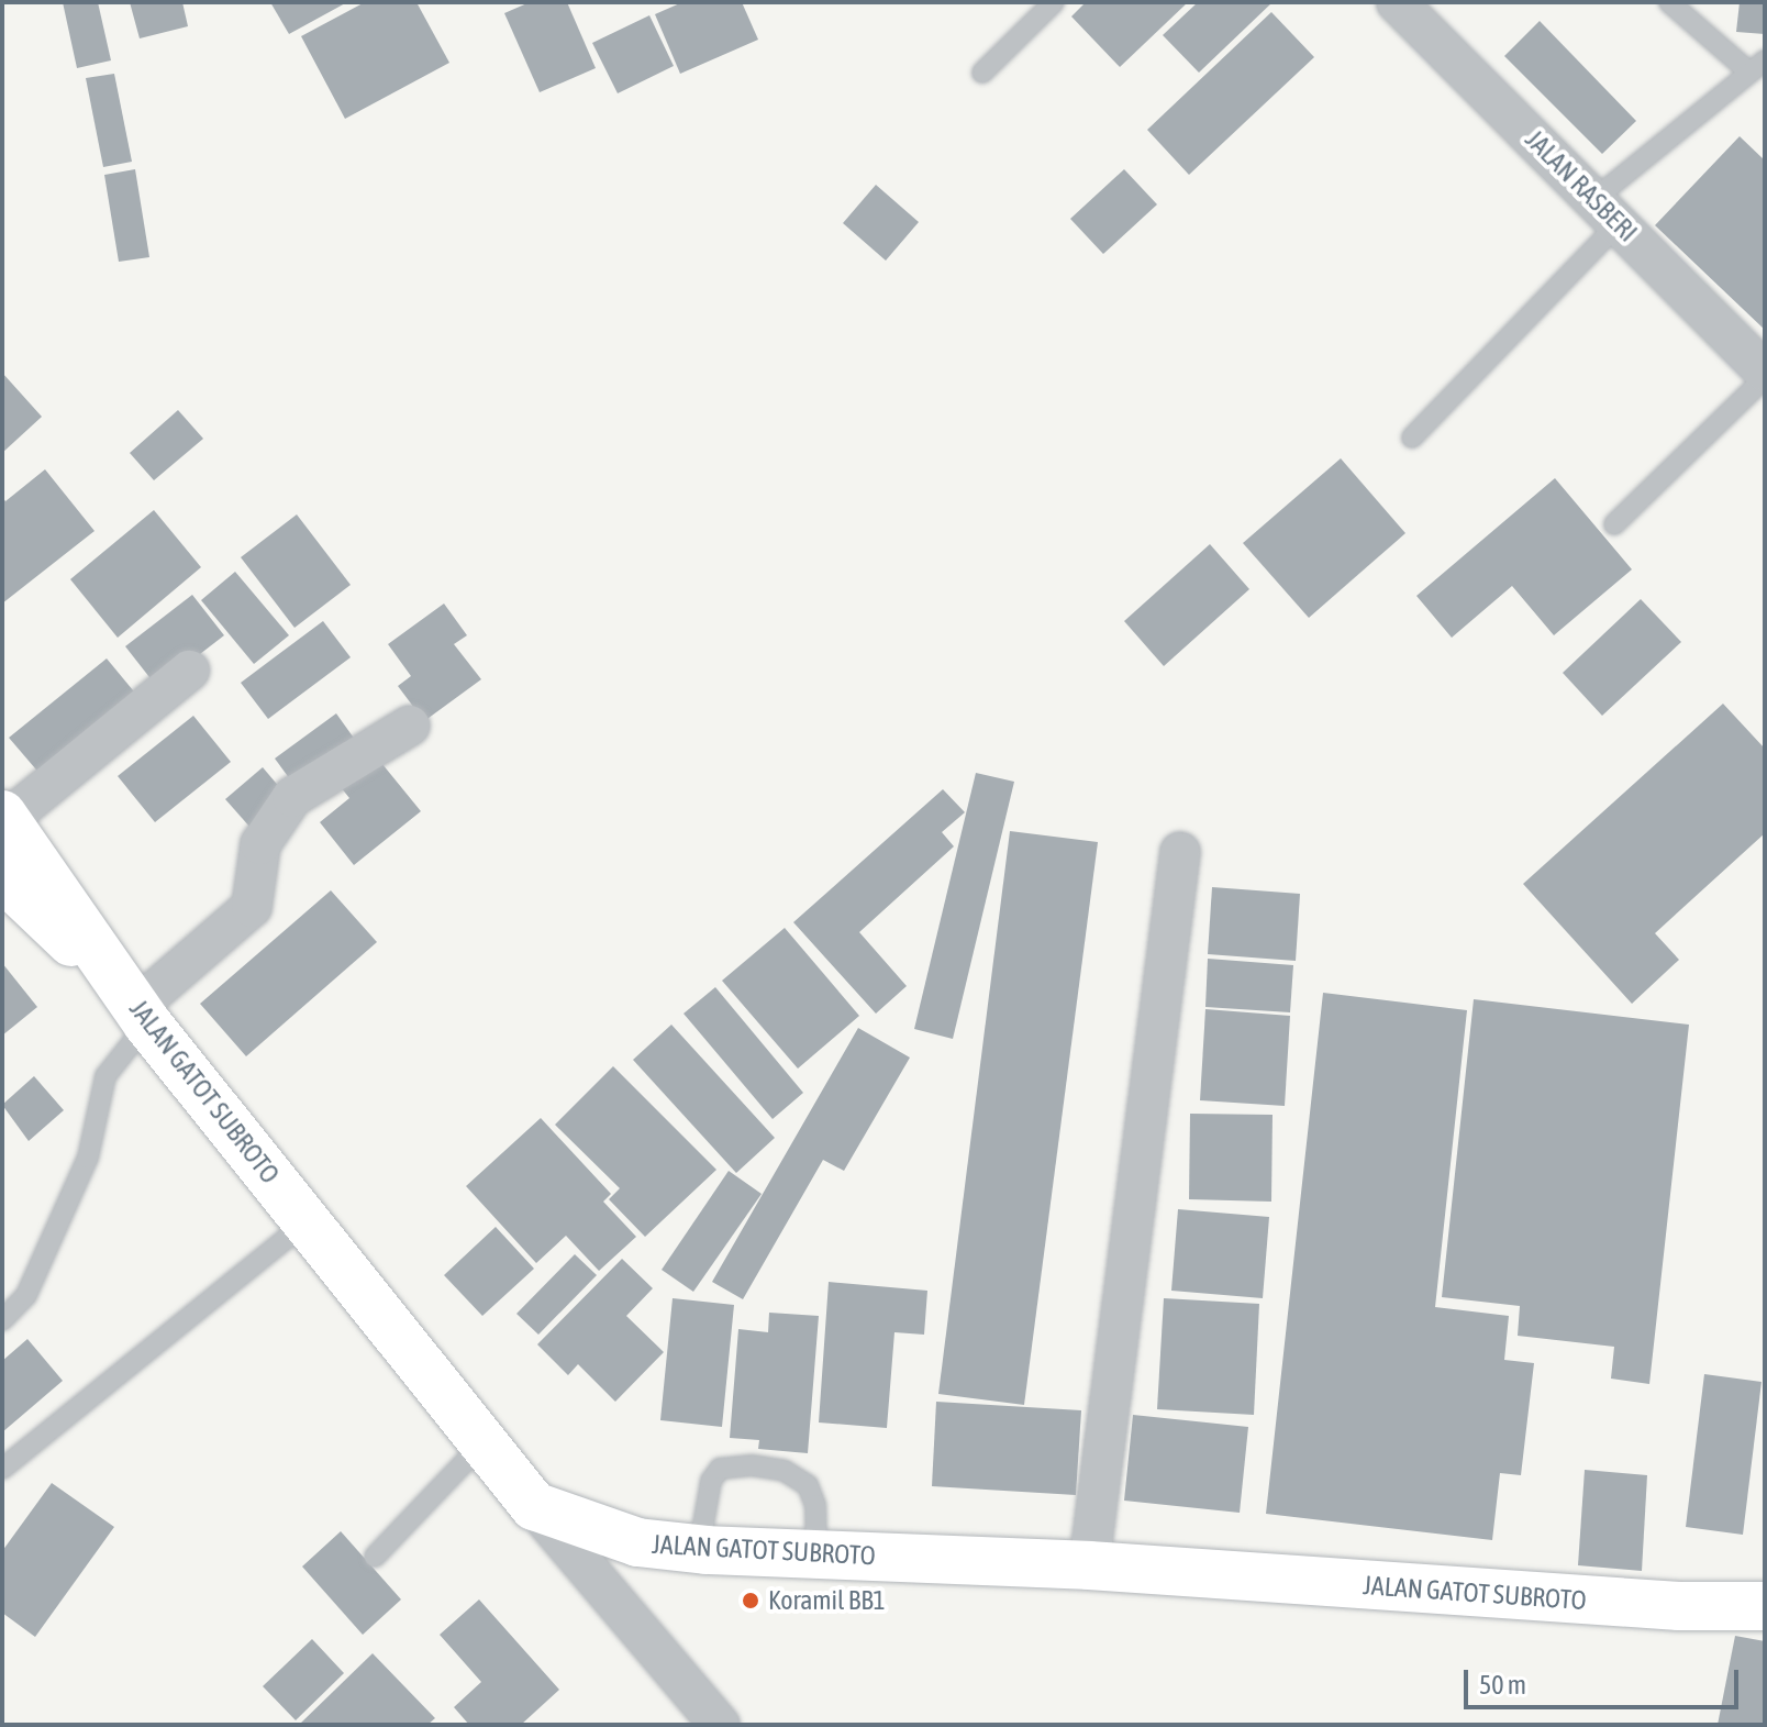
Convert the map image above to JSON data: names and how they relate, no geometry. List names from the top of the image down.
{
  "streets": {
    "main road": ["JALAN GATOT SUBROTO"],
    "street": ["JALAN RASBERI"]
  },
  "places": ["Koramil BB1"],
  "scale_bar": "50 m"
}
